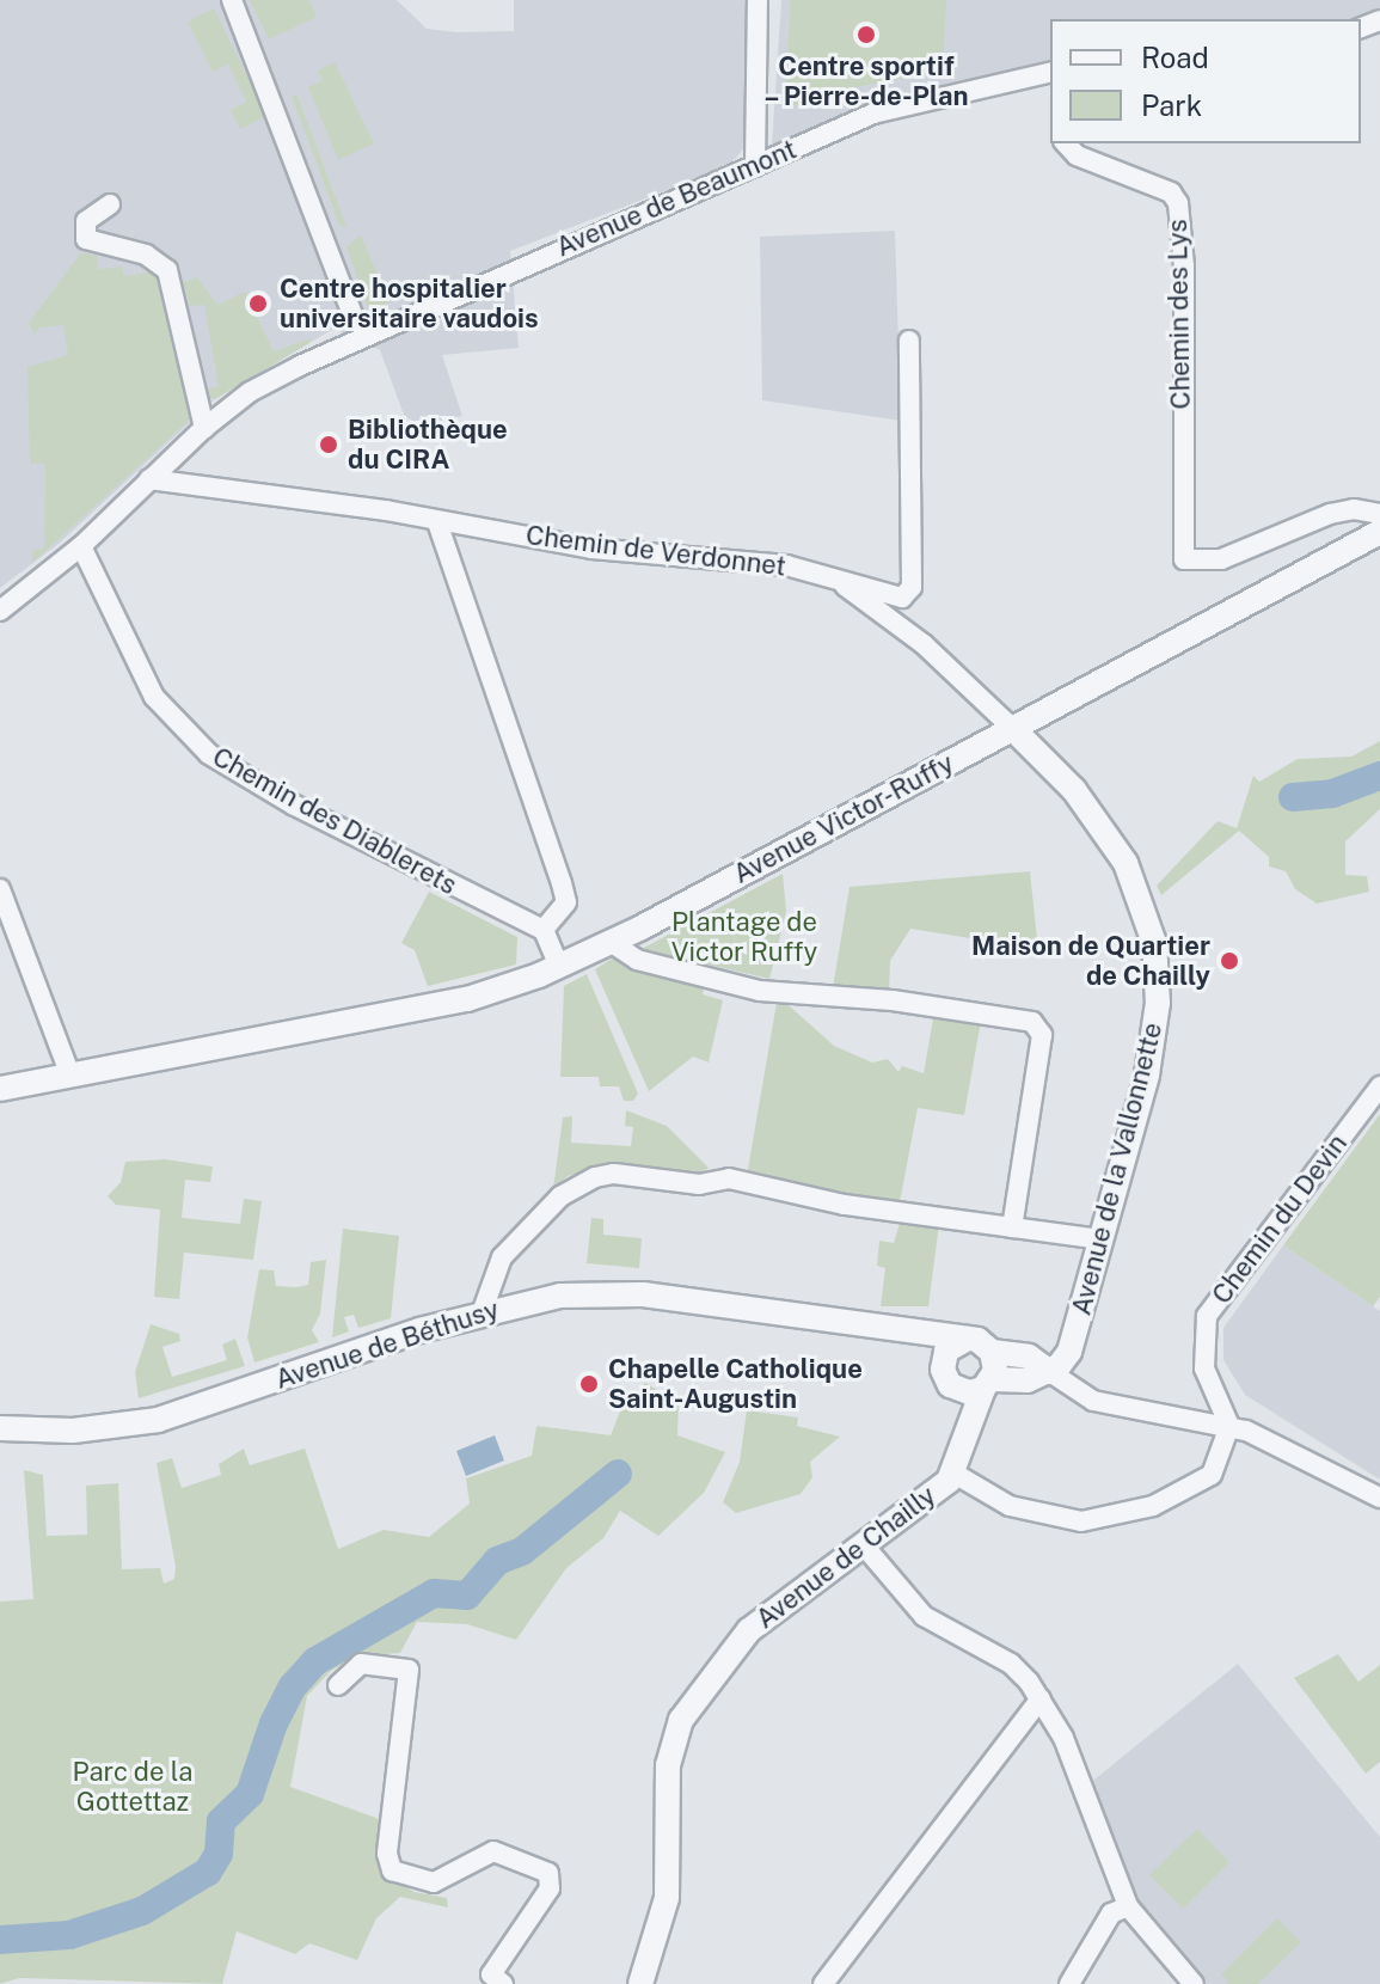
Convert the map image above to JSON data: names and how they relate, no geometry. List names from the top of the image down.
{
  "streets": {
    "street": [
      "Avenue de Beaumont",
      "Chemin des Lys",
      "Chemin de Verdonnet",
      "Avenue Victor-Ruffy",
      "Chemin des Diablerets",
      "Avenue de la Vallonnette",
      "Chemin du Devin",
      "Avenue de Béthusy",
      "Avenue de Chailly"
    ]
  },
  "crossings": [
    ["Avenue de Beaumont", "Chemin de Verdonnet"],
    ["Avenue de Beaumont", "Chemin des Diablerets"],
    ["Chemin de Verdonnet", "Avenue de la Vallonnette"],
    ["Avenue Victor-Ruffy", "Avenue de la Vallonnette"],
    ["Avenue de la Vallonnette", "Avenue de Béthusy"]
  ],
  "parks": ["Plantage de Victor Ruffy", "Parc de la Gottettaz"],
  "places": [
    "Centre sportif – Pierre-de-Plan",
    "Centre hospitalier universitaire vaudois",
    "Bibliothèque du CIRA",
    "Maison de Quartier de Chailly",
    "Chapelle Catholique Saint-Augustin"
  ],
  "legend": ["Road", "Park"]
}
